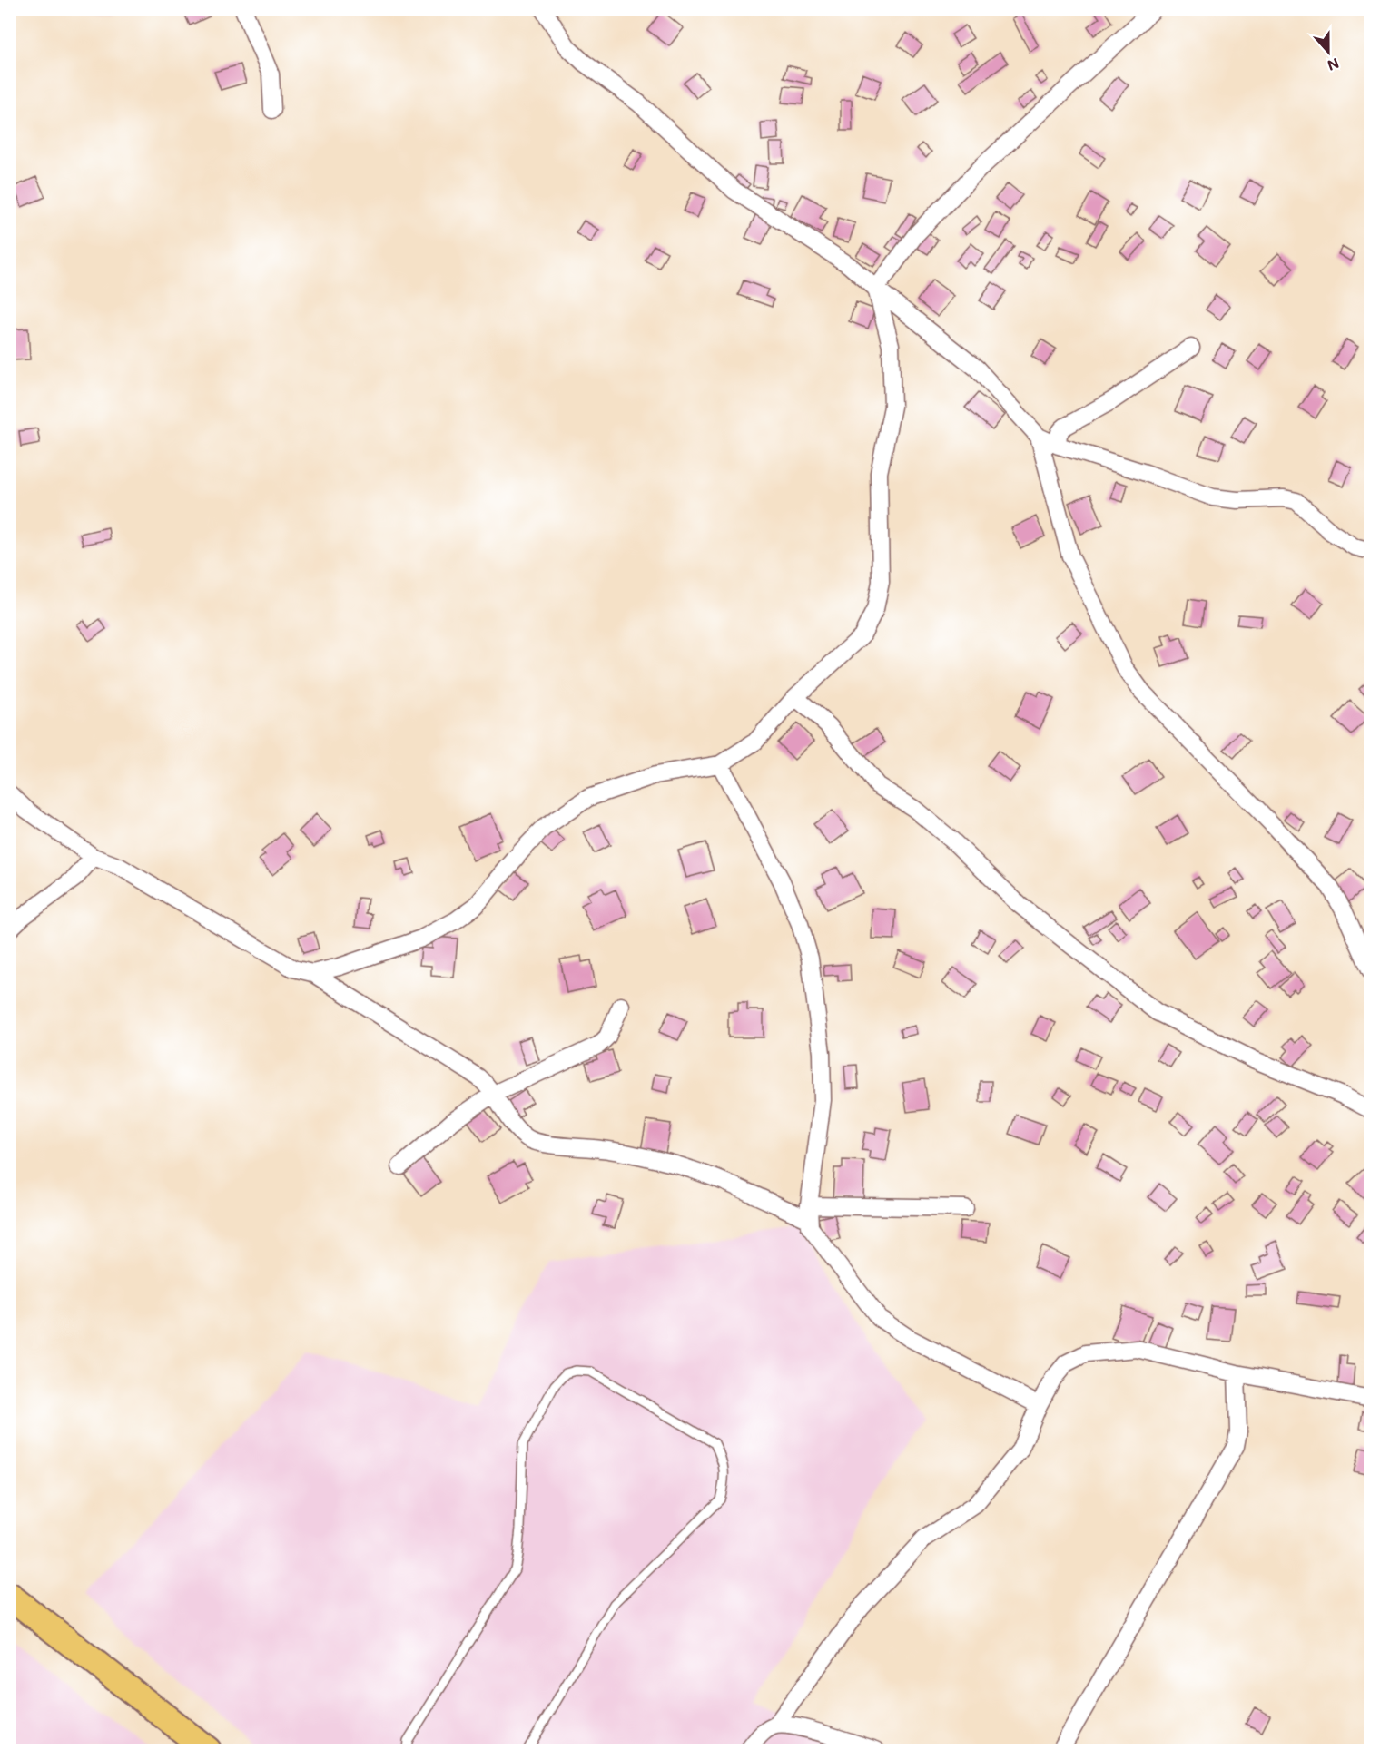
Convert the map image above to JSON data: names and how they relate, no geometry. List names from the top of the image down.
{
  "north": "bottom"
}
